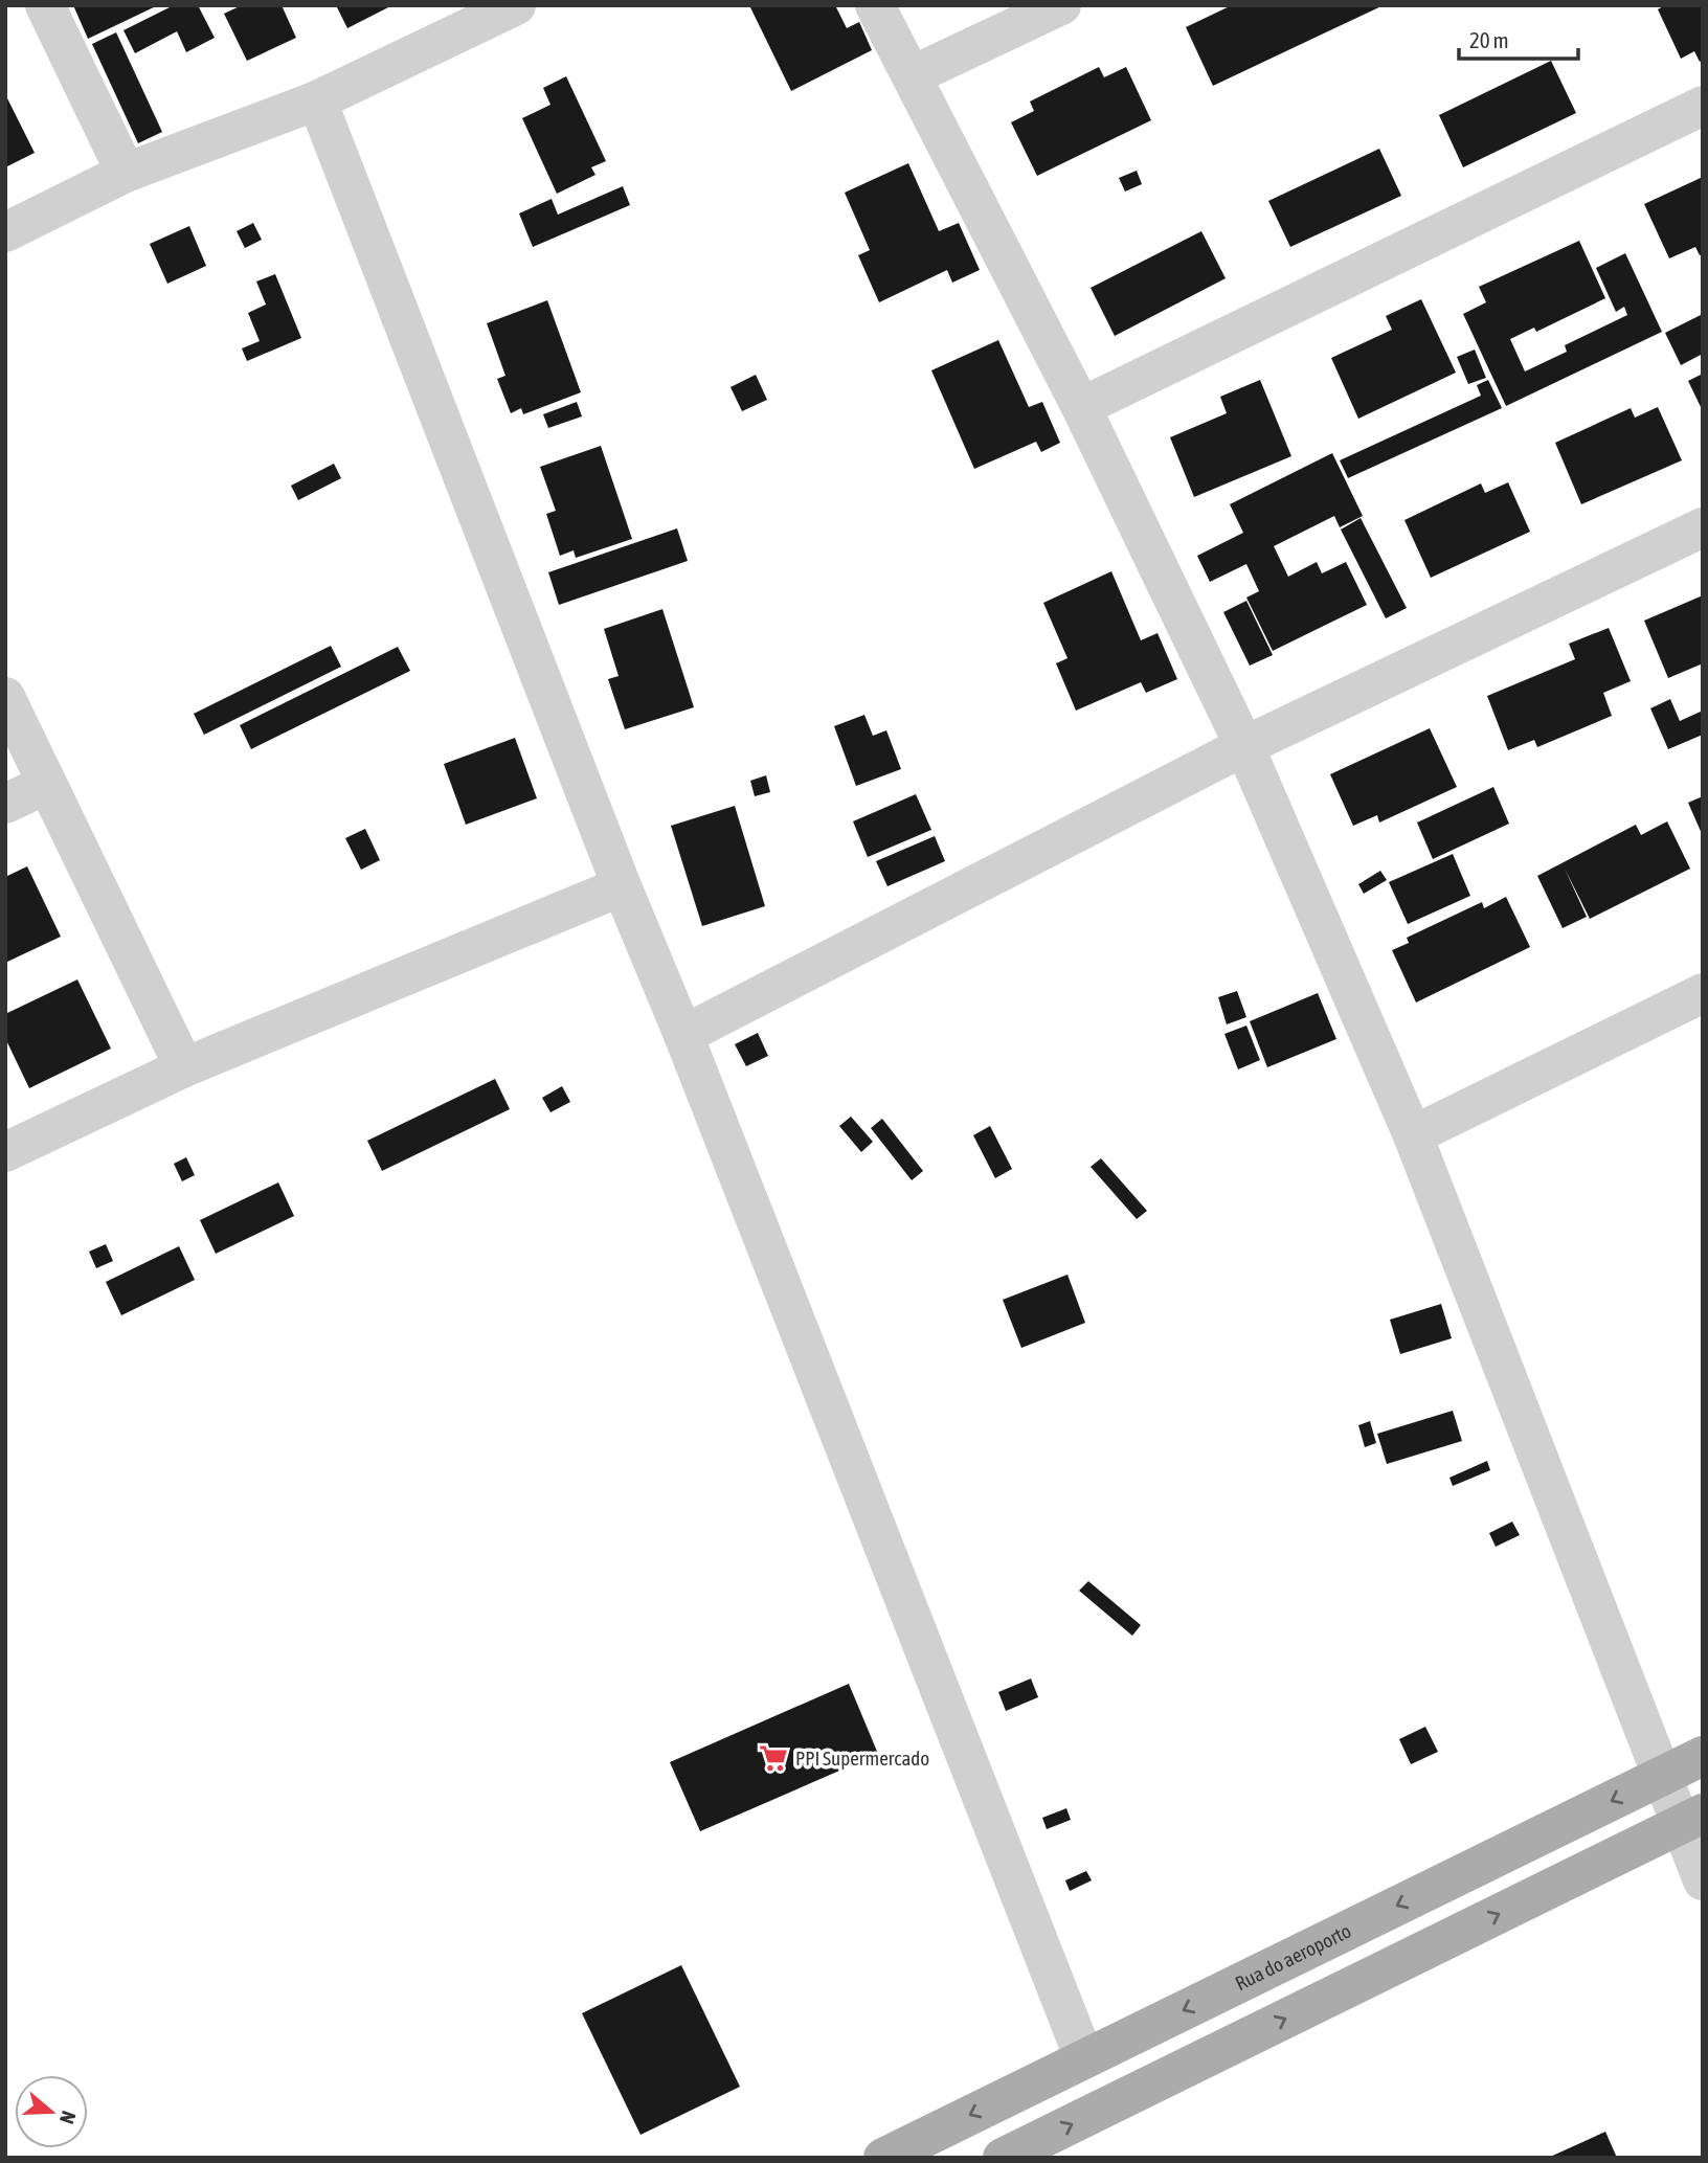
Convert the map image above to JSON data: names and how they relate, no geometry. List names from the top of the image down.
{
  "streets": {
    "main road": ["Rua do aeroporto"]
  },
  "places": {
    "supermarket": ["PPI Supermercado"]
  },
  "scale_bar": "20 m",
  "north": "right"
}
